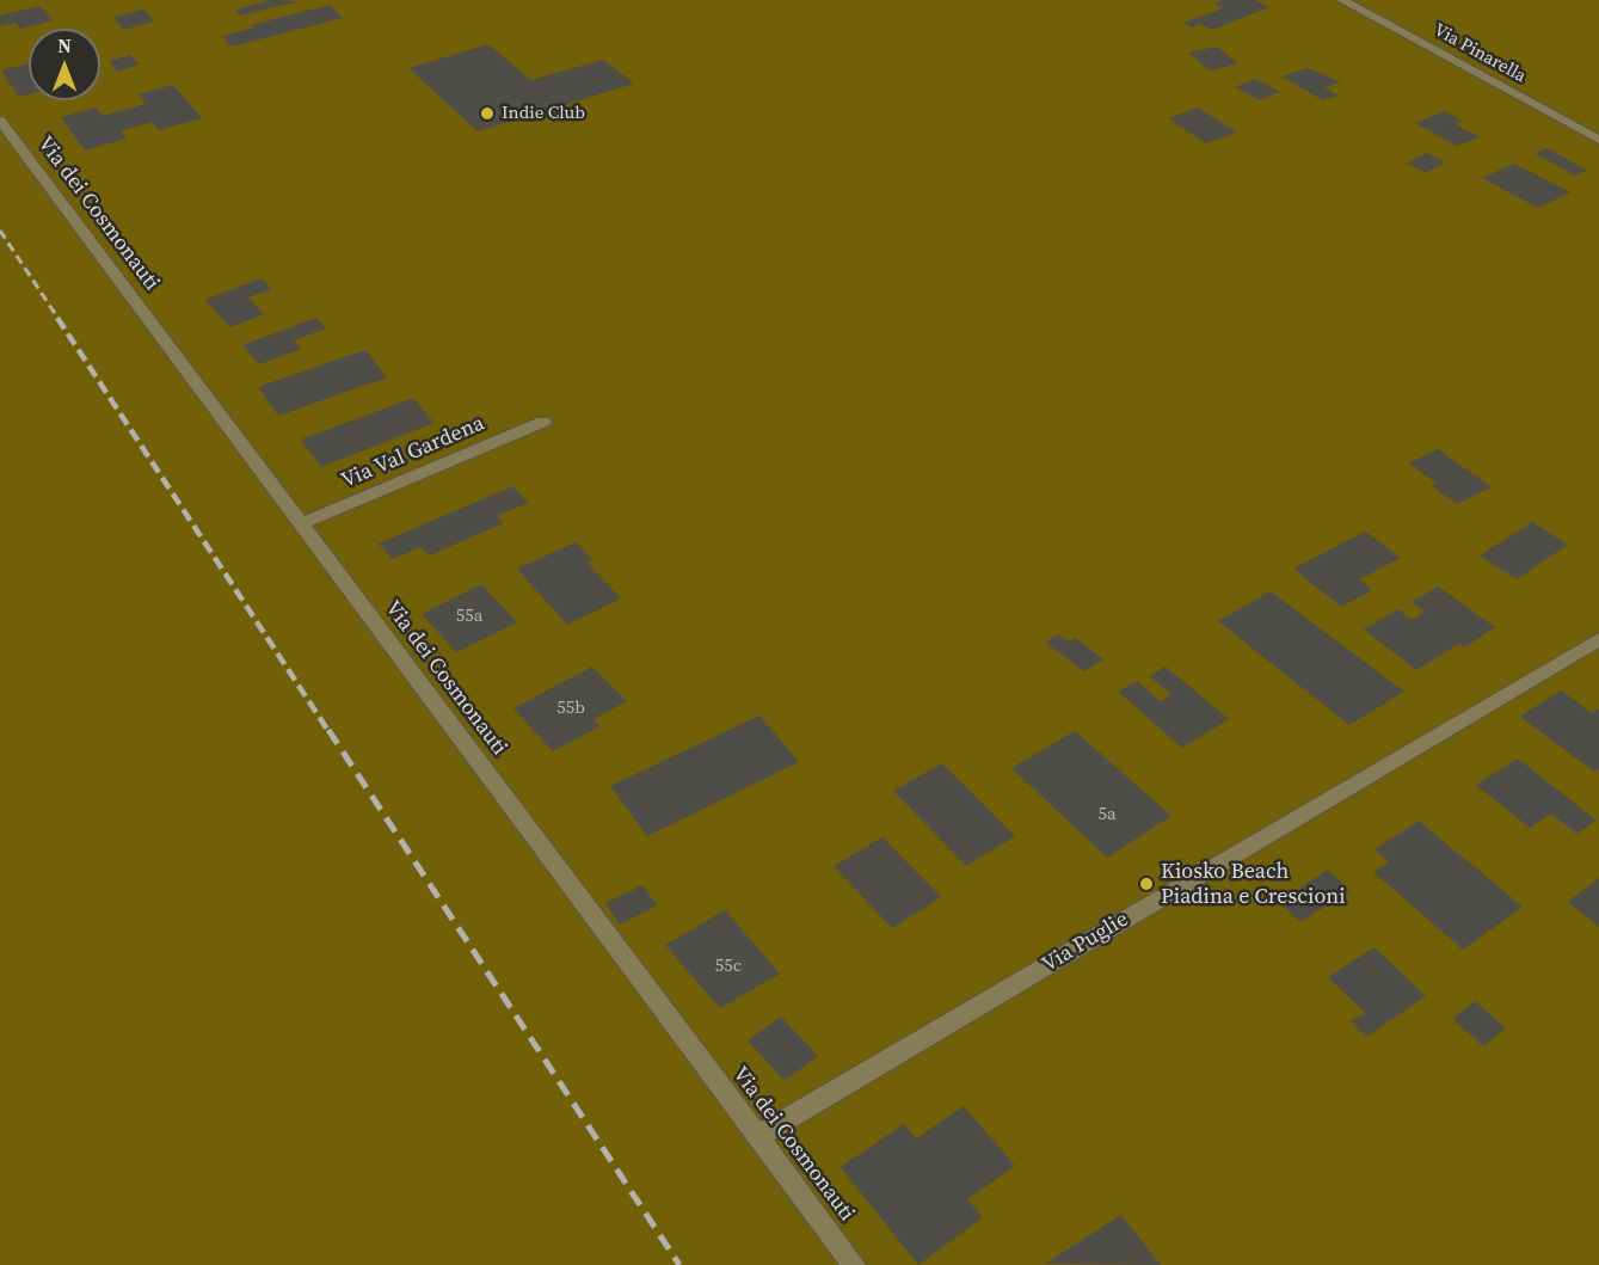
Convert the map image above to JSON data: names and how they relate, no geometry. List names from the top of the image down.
{
  "streets": {
    "street": [
      "Via Pinarella",
      "Via dei Cosmonauti",
      "Via Val Gardena",
      "Via Puglie"
    ]
  },
  "crossings": [
    ["Via dei Cosmonauti", "Via Val Gardena"],
    ["Via dei Cosmonauti", "Via Puglie"]
  ],
  "places": ["Indie Club", "Kiosko Beach Piadina e Crescioni"],
  "house_numbers": [
    "55a",
    "55b",
    "5a",
    "55c"
  ],
  "north": "top"
}
